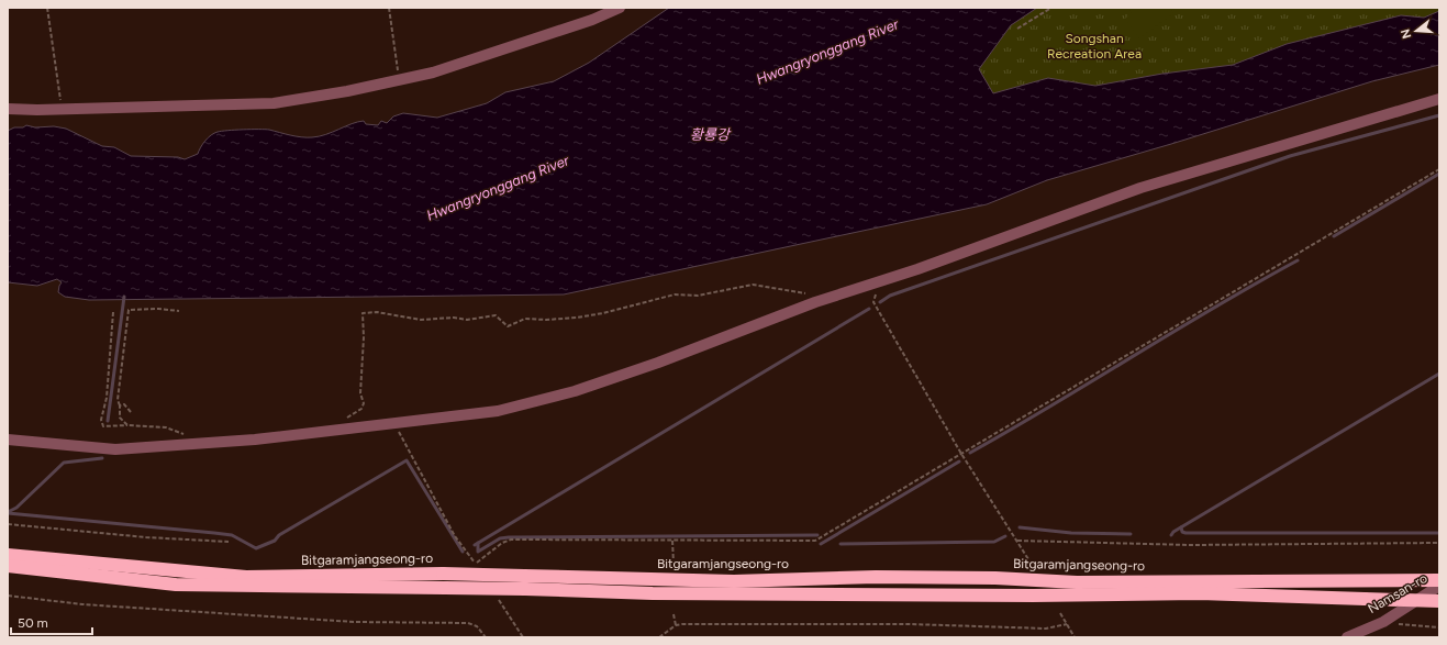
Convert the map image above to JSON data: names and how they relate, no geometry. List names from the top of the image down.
{
  "streets": {
    "highway": ["Bitgaramjangseong-ro"],
    "street": ["Namsan-ro"]
  },
  "water": ["Hwangryonggang River", "황룡강"],
  "parks": ["Songshan Recreation Area"],
  "scale_bar": "50 m",
  "north": "left"
}
